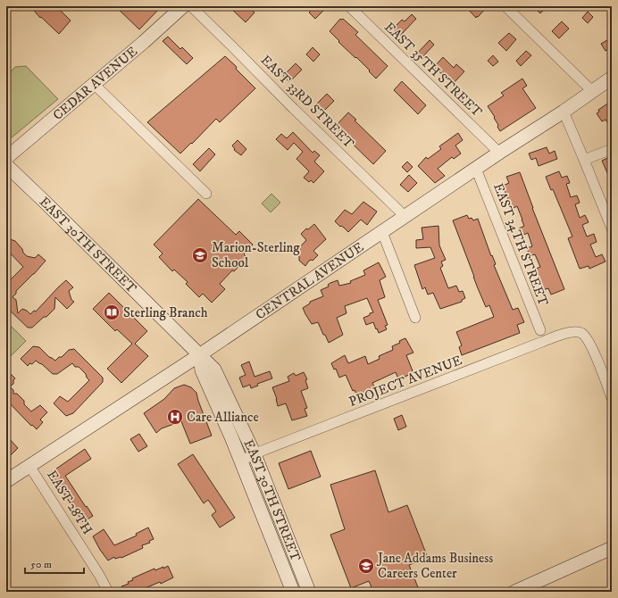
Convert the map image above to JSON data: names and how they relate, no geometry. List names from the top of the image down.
{
  "streets": {
    "street": [
      "EAST 35TH STREET",
      "CEDAR AVENUE",
      "EAST 33RD STREET",
      "EAST 30TH STREET",
      "EAST 34TH STREET",
      "CENTRAL AVENUE",
      "PROJECT AVENUE",
      "EAST 28TH"
    ]
  },
  "crossings": [
    ["EAST 35TH STREET", "CENTRAL AVENUE"],
    ["EAST 33RD STREET", "CENTRAL AVENUE"],
    ["EAST 30TH STREET", "CENTRAL AVENUE"],
    ["EAST 30TH STREET", "PROJECT AVENUE"],
    ["EAST 34TH STREET", "CENTRAL AVENUE"],
    ["CENTRAL AVENUE", "EAST 28TH"]
  ],
  "places": {
    "school or university": ["Marion-Sterling School", "Jane Addams Business Careers Center"],
    "library": ["Sterling Branch"],
    "hospital": ["Care Alliance"]
  },
  "scale_bar": "50 m"
}
